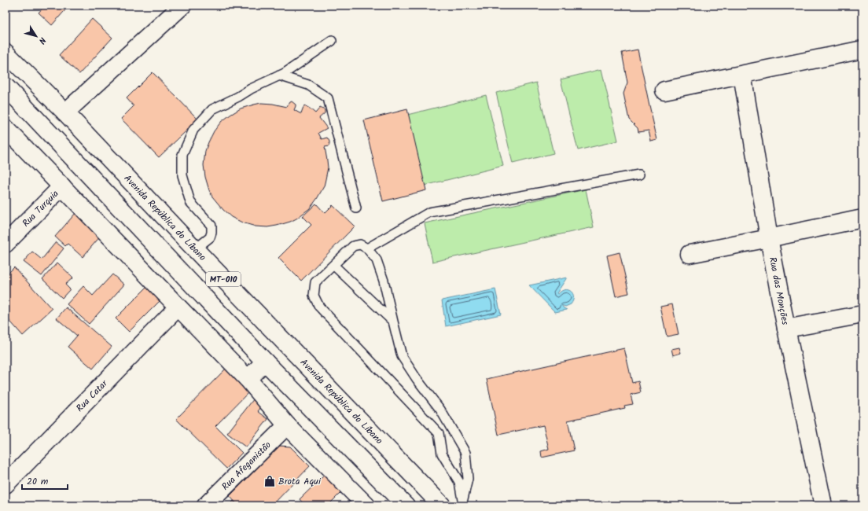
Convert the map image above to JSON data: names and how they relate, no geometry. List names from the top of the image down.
{
  "streets": {
    "street": [
      "Rua Turquia",
      "Avenida República do Líbano",
      "MT-010",
      "Rua das Monções",
      "Rua Catar",
      "Rua Afeganistão"
    ]
  },
  "places": {
    "shop": ["Brota Aqui"]
  },
  "scale_bar": "20 m",
  "north": "bottom right"
}
